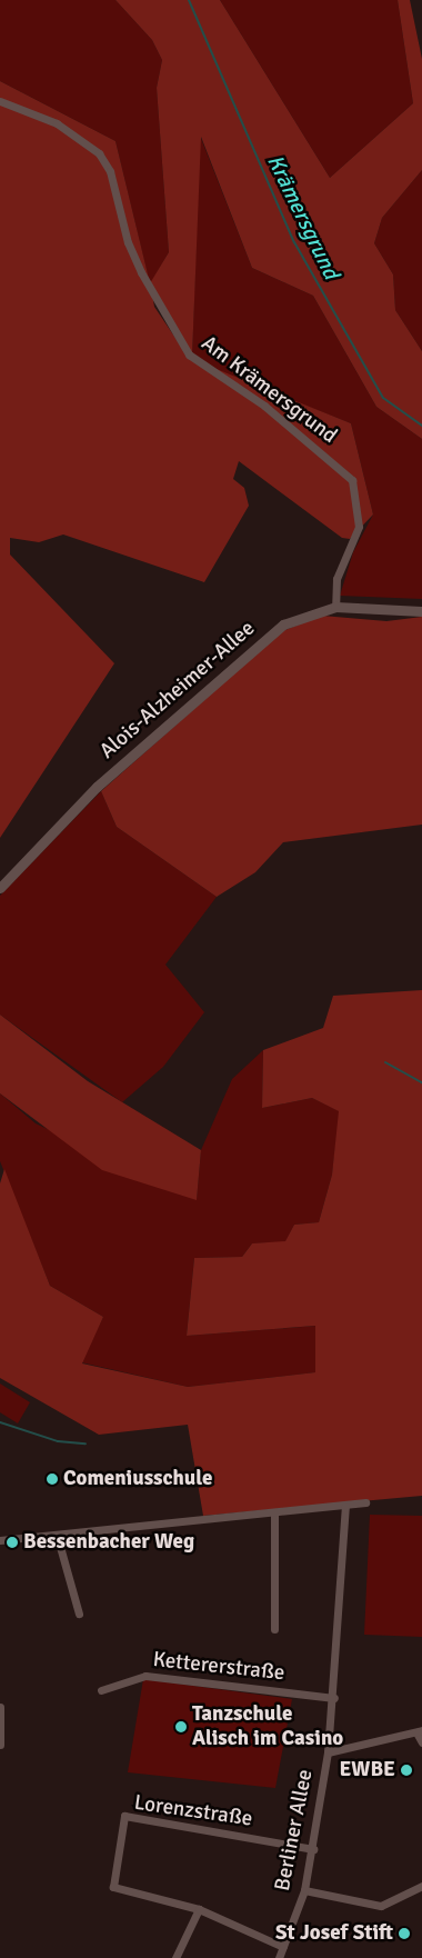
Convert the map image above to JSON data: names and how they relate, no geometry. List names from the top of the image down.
{
  "streets": {
    "street": [
      "Am Krämersgrund",
      "Alois-Alzheimer-Allee",
      "Kettererstraße",
      "Lorenzstraße",
      "Berliner Allee"
    ]
  },
  "crossings": [
    ["Am Krämersgrund", "Alois-Alzheimer-Allee"],
    ["Kettererstraße", "Berliner Allee"],
    ["Lorenzstraße", "Berliner Allee"]
  ],
  "water": ["Krämersgrund"],
  "places": [
    "Comeniusschule",
    "Bessenbacher Weg",
    "Tanzschule Alisch im Casino",
    "EWBE",
    "St Josef Stift"
  ]
}
